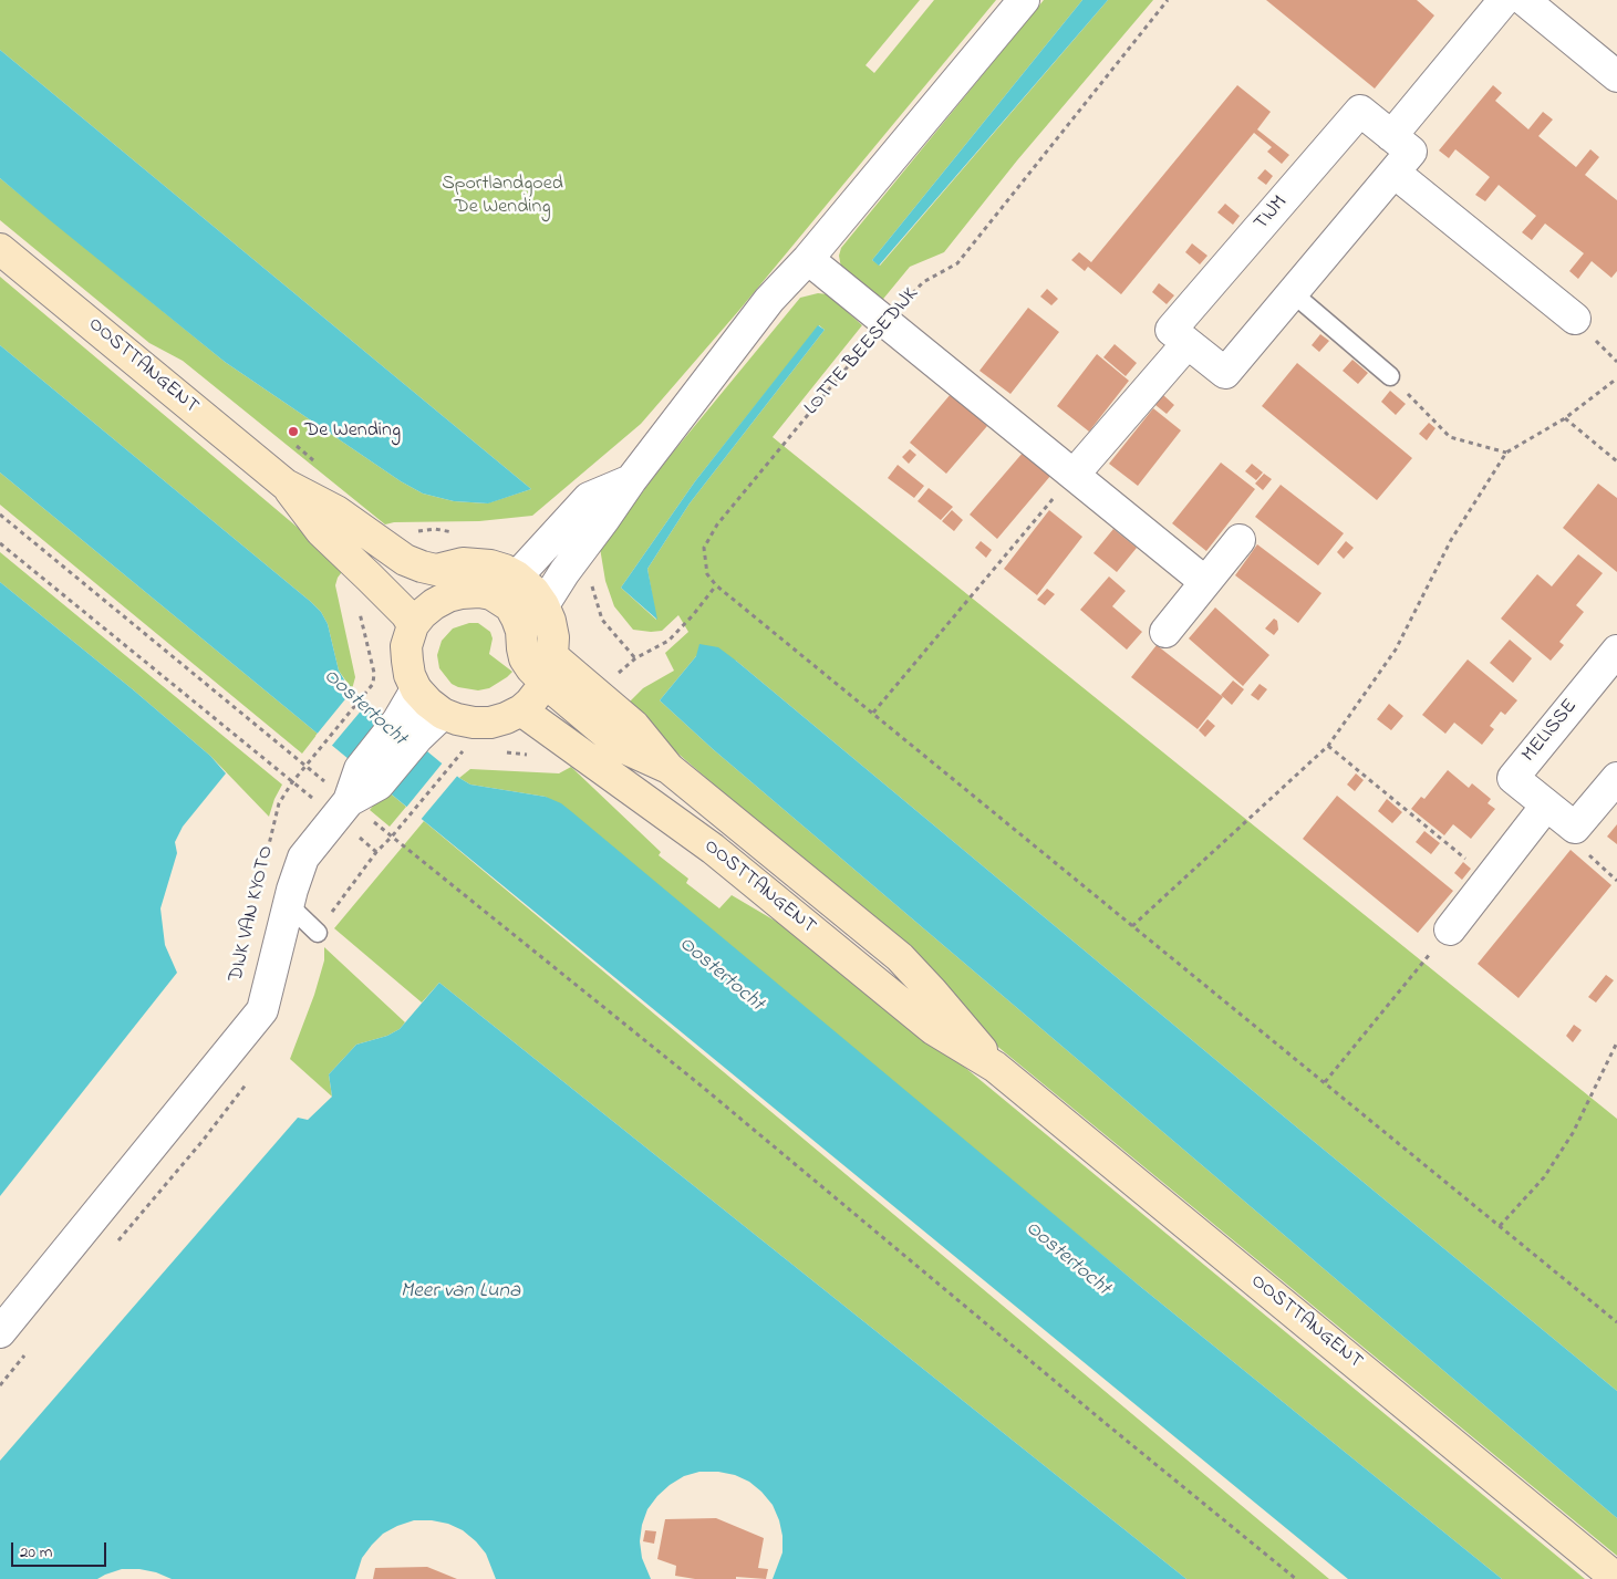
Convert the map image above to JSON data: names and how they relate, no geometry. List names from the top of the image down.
{
  "streets": {
    "main road": ["OOSTTANGENT"],
    "street": ["TIJM", "MELISSE", "DIJK VAN KYOTO"],
    "path": ["LOTTE BEESEDIJK"]
  },
  "crossings": [
    ["OOSTTANGENT", "DIJK VAN KYOTO"]
  ],
  "water": ["Oostertocht", "Meer van Luna"],
  "parks": ["Sportlandgoed De Wending"],
  "places": ["De Wending"],
  "scale_bar": "20 m"
}
